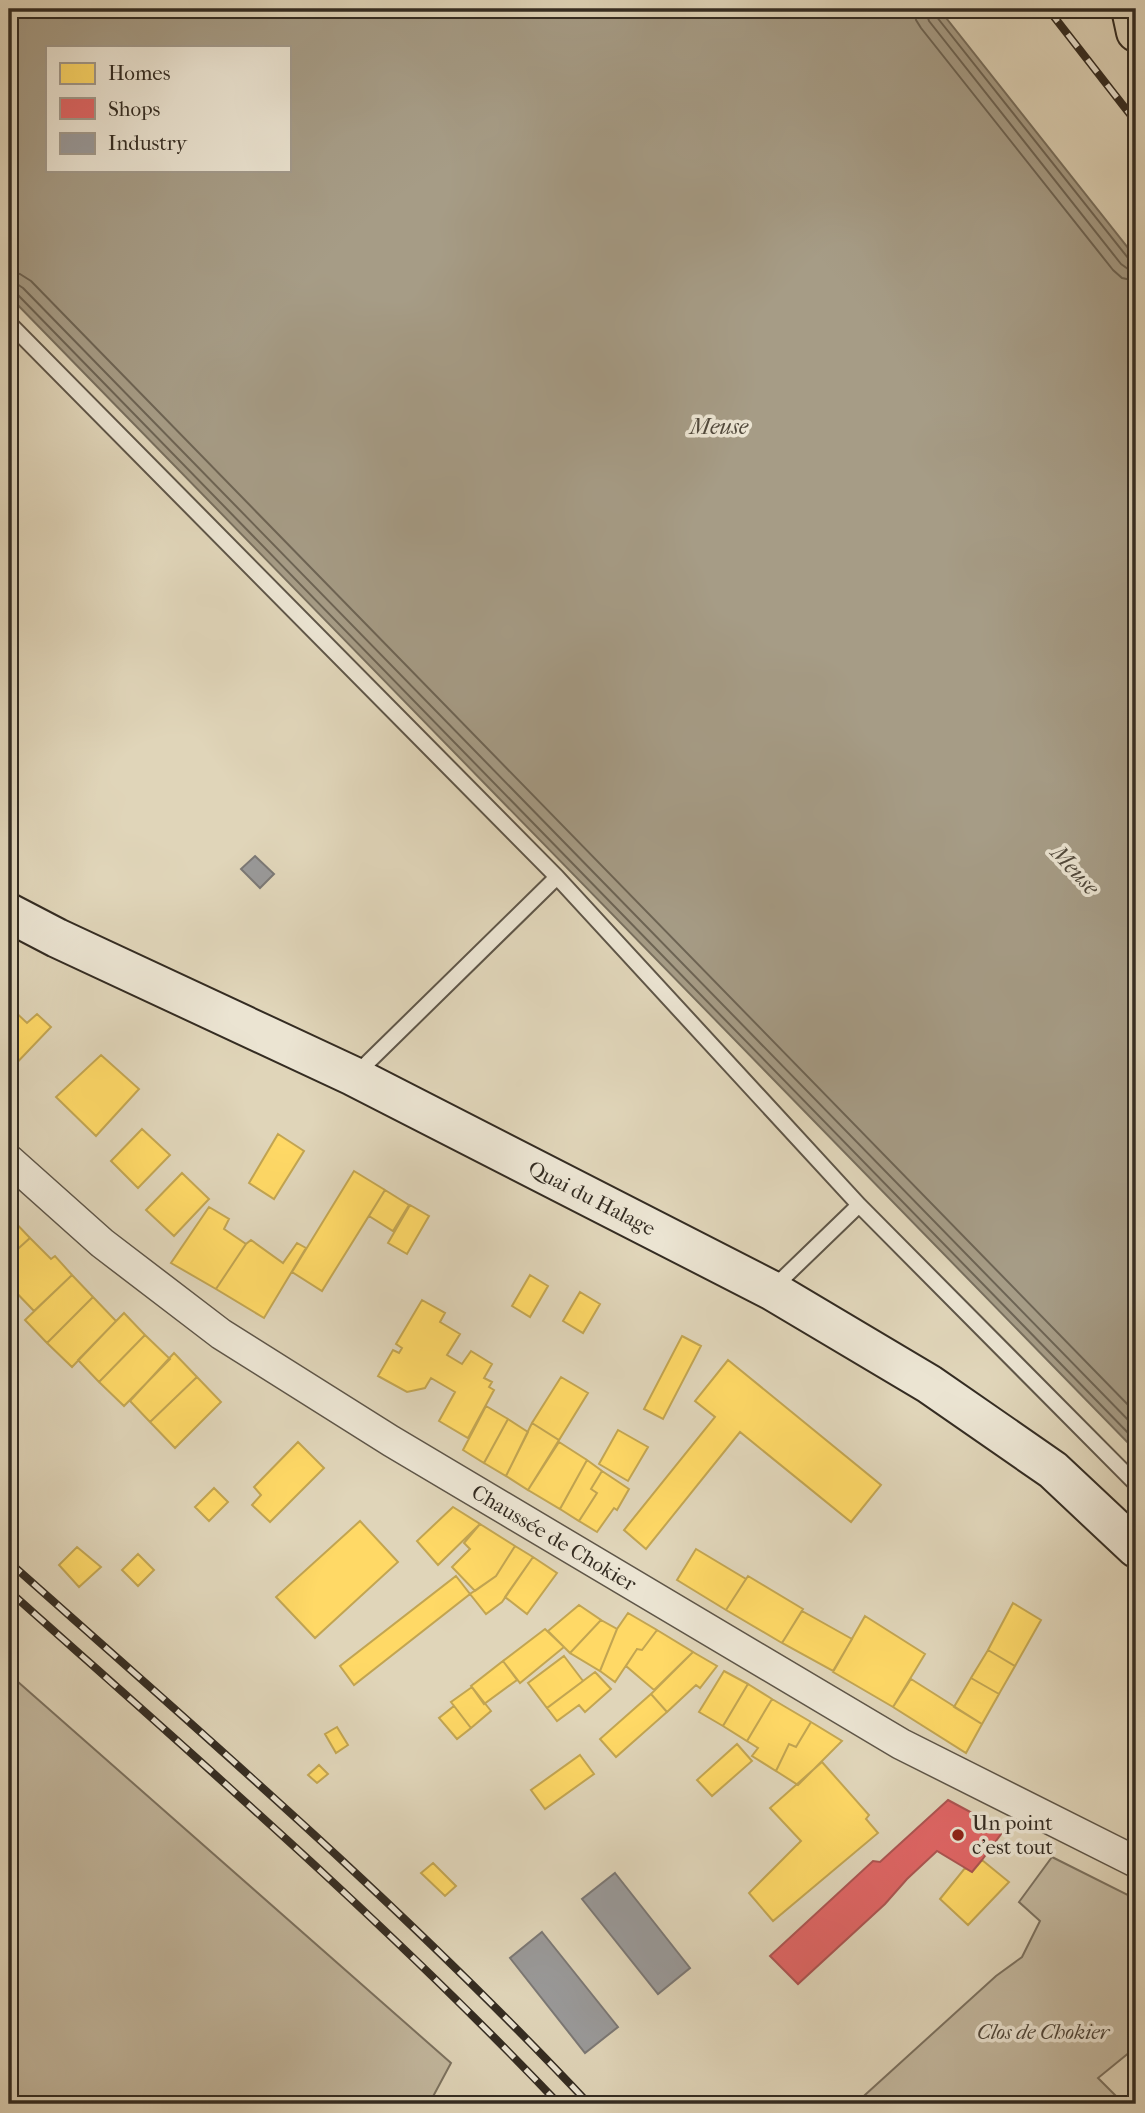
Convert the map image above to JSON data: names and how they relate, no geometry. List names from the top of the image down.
{
  "streets": {
    "main road": ["Quai du Halage"],
    "street": ["Chaussée de Chokier"]
  },
  "water": ["Meuse"],
  "parks": ["Clos de Chokier"],
  "places": ["Un point c'est tout"],
  "legend": ["Homes", "Shops", "Industry"]
}
